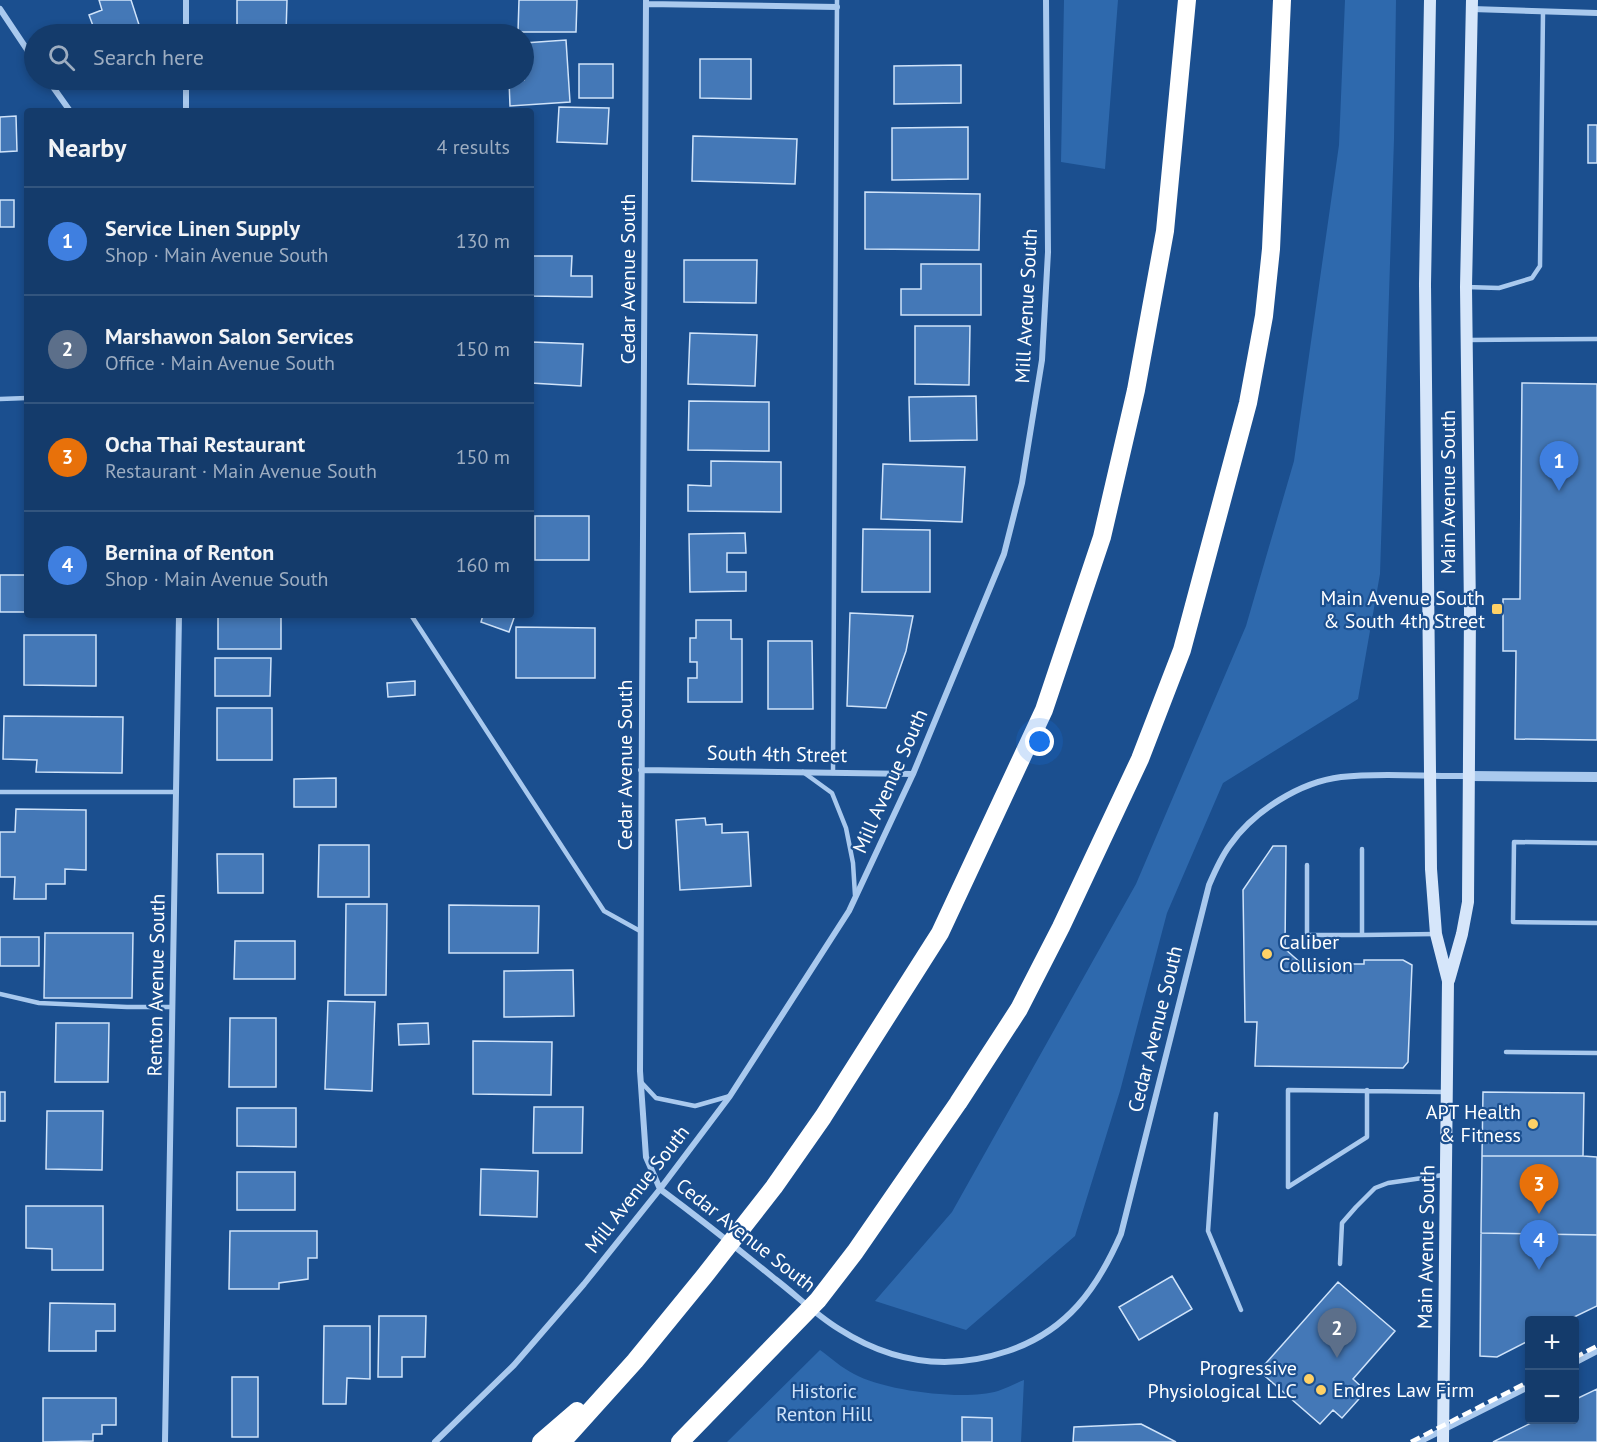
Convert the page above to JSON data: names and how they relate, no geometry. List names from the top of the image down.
{
  "streets": {
    "main road": ["Main Avenue South"],
    "street": [
      "Cedar Avenue South",
      "Mill Avenue South",
      "South 4th Street",
      "Renton Avenue South"
    ]
  },
  "crossings": [
    ["Cedar Avenue South", "Mill Avenue South"],
    ["Cedar Avenue South", "Main Avenue South"],
    ["Cedar Avenue South", "South 4th Street"],
    ["Mill Avenue South", "South 4th Street"]
  ],
  "parks": ["Historic Renton Hill"],
  "places": {
    "transit": ["Main Avenue South & South 4th Street"],
    "other": [
      "Caliber Collision",
      "APT Health & Fitness",
      "Progressive Physiological LLC",
      "Endres Law Firm"
    ]
  },
  "page": {
    "search": "Search here",
    "heading": ["Nearby", "4 results"],
    "list": [
      {
        "mark": "1",
        "name": "Service Linen Supply",
        "note": "Shop · Main Avenue South",
        "value": "130 m"
      },
      {
        "mark": "2",
        "name": "Marshawon Salon Services",
        "note": "Office · Main Avenue South",
        "value": "150 m"
      },
      {
        "mark": "3",
        "name": "Ocha Thai Restaurant",
        "note": "Restaurant · Main Avenue South",
        "value": "150 m"
      },
      {
        "mark": "4",
        "name": "Bernina of Renton",
        "note": "Shop · Main Avenue South",
        "value": "160 m"
      }
    ],
    "pins": [
      "1",
      "3",
      "4",
      "2"
    ],
    "map_buttons": ["+", "−"]
  }
}
